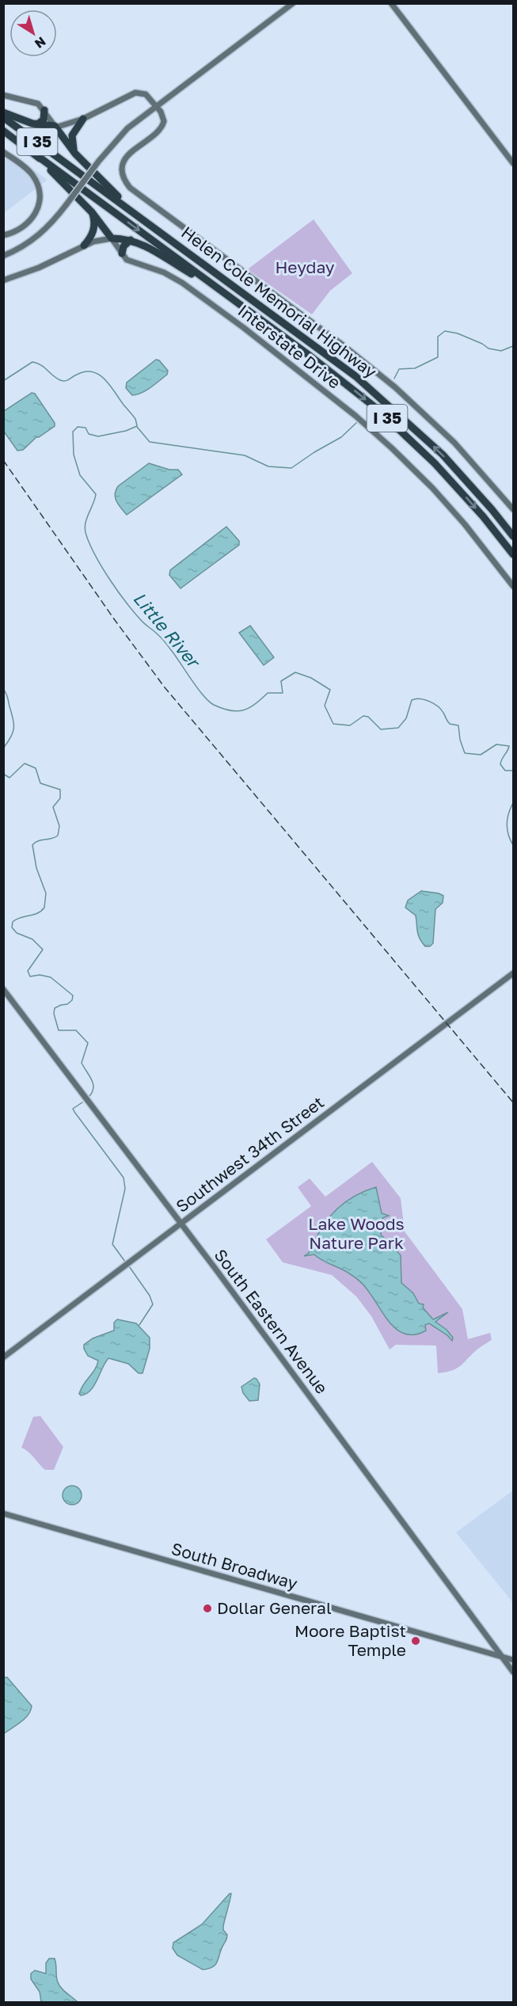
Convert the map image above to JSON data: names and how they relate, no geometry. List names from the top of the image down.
{
  "streets": {
    "highway": ["I 35", "Helen Cole Memorial Highway"],
    "street": [
      "Interstate Drive",
      "Southwest 34th Street",
      "South Eastern Avenue",
      "South Broadway"
    ]
  },
  "crossings": [
    ["I 35", "Helen Cole Memorial Highway"],
    ["Southwest 34th Street", "South Eastern Avenue"],
    ["South Eastern Avenue", "South Broadway"]
  ],
  "water": ["Little River"],
  "parks": ["Heyday", "Lake Woods Nature Park"],
  "places": ["Dollar General", "Moore Baptist Temple"],
  "north": "bottom right"
}
